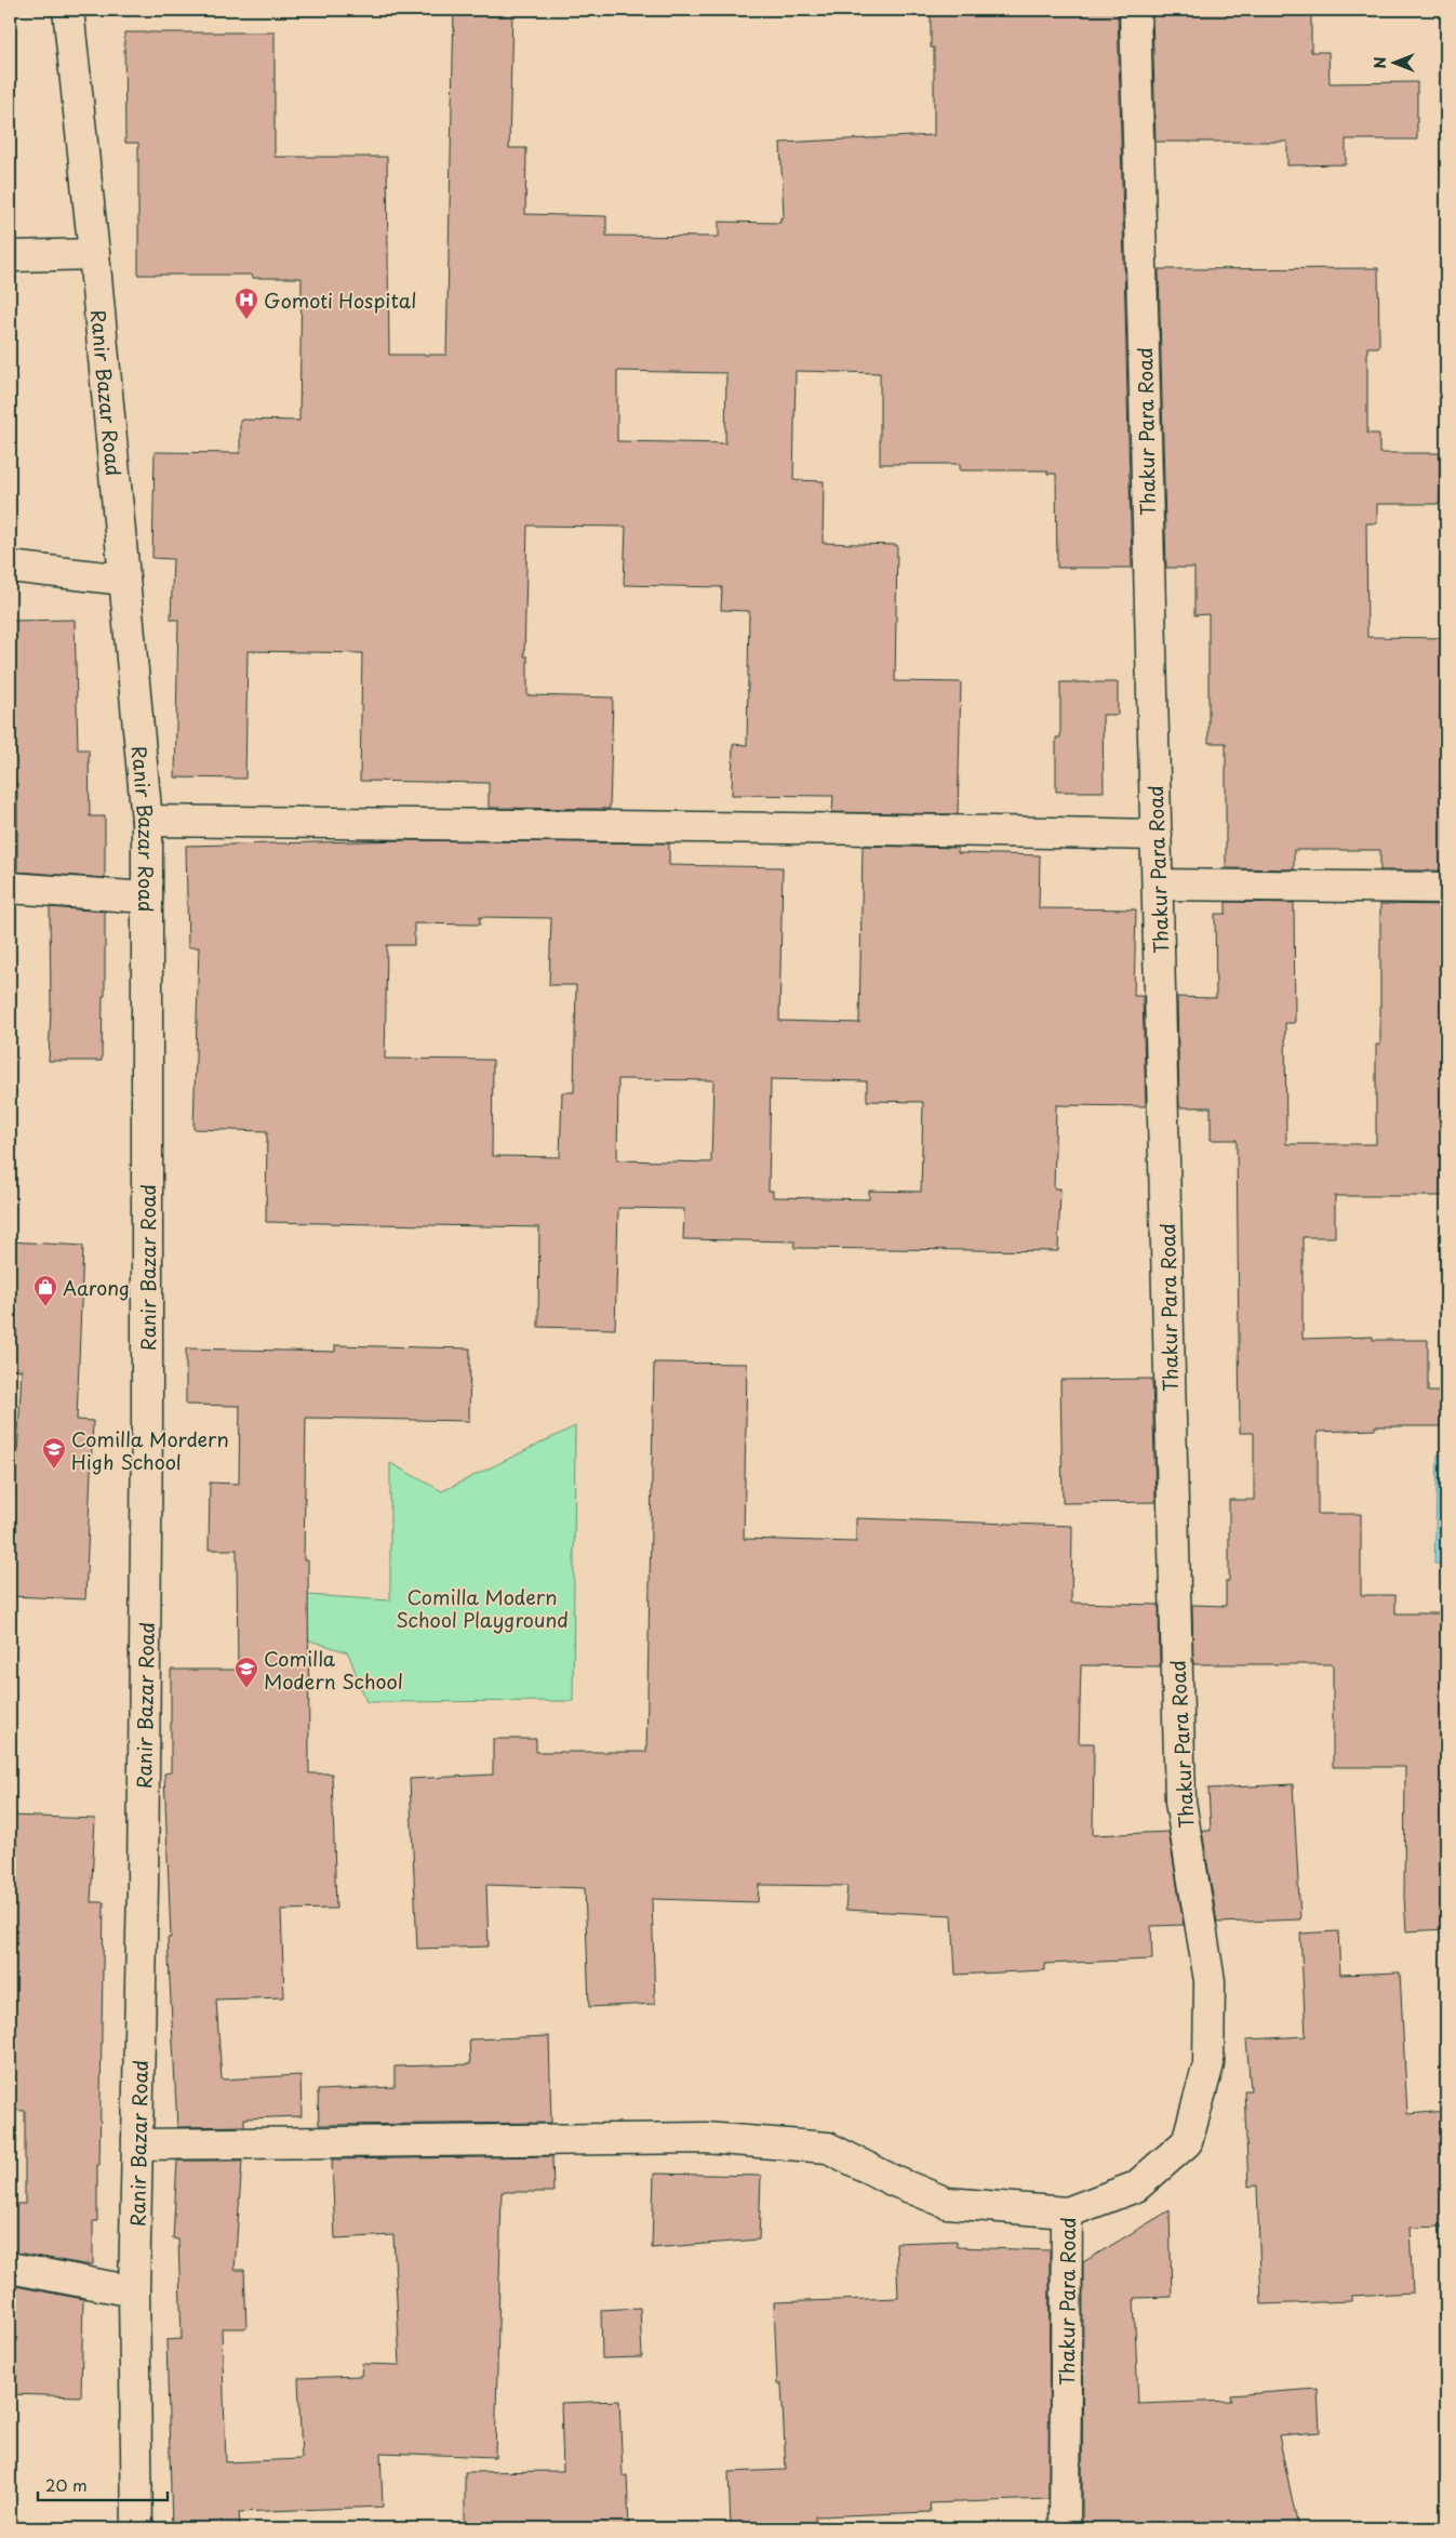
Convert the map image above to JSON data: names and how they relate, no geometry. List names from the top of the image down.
{
  "streets": {
    "street": ["Ranir Bazar Road", "Thakur Para Road"]
  },
  "parks": ["Comilla Modern School Playground"],
  "places": {
    "hospital": ["Gomoti Hospital"],
    "shop": ["Aarong"],
    "school or university": ["Comilla Mordern High School", "Comilla Modern School"]
  },
  "scale_bar": "20 m",
  "north": "left"
}
